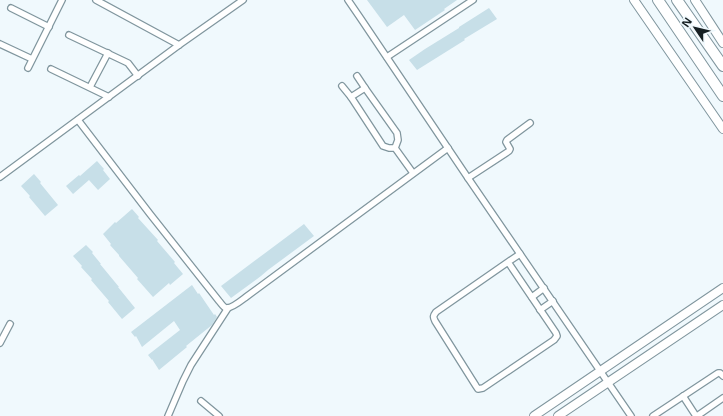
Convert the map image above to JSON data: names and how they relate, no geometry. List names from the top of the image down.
{
  "north": "top left"
}
